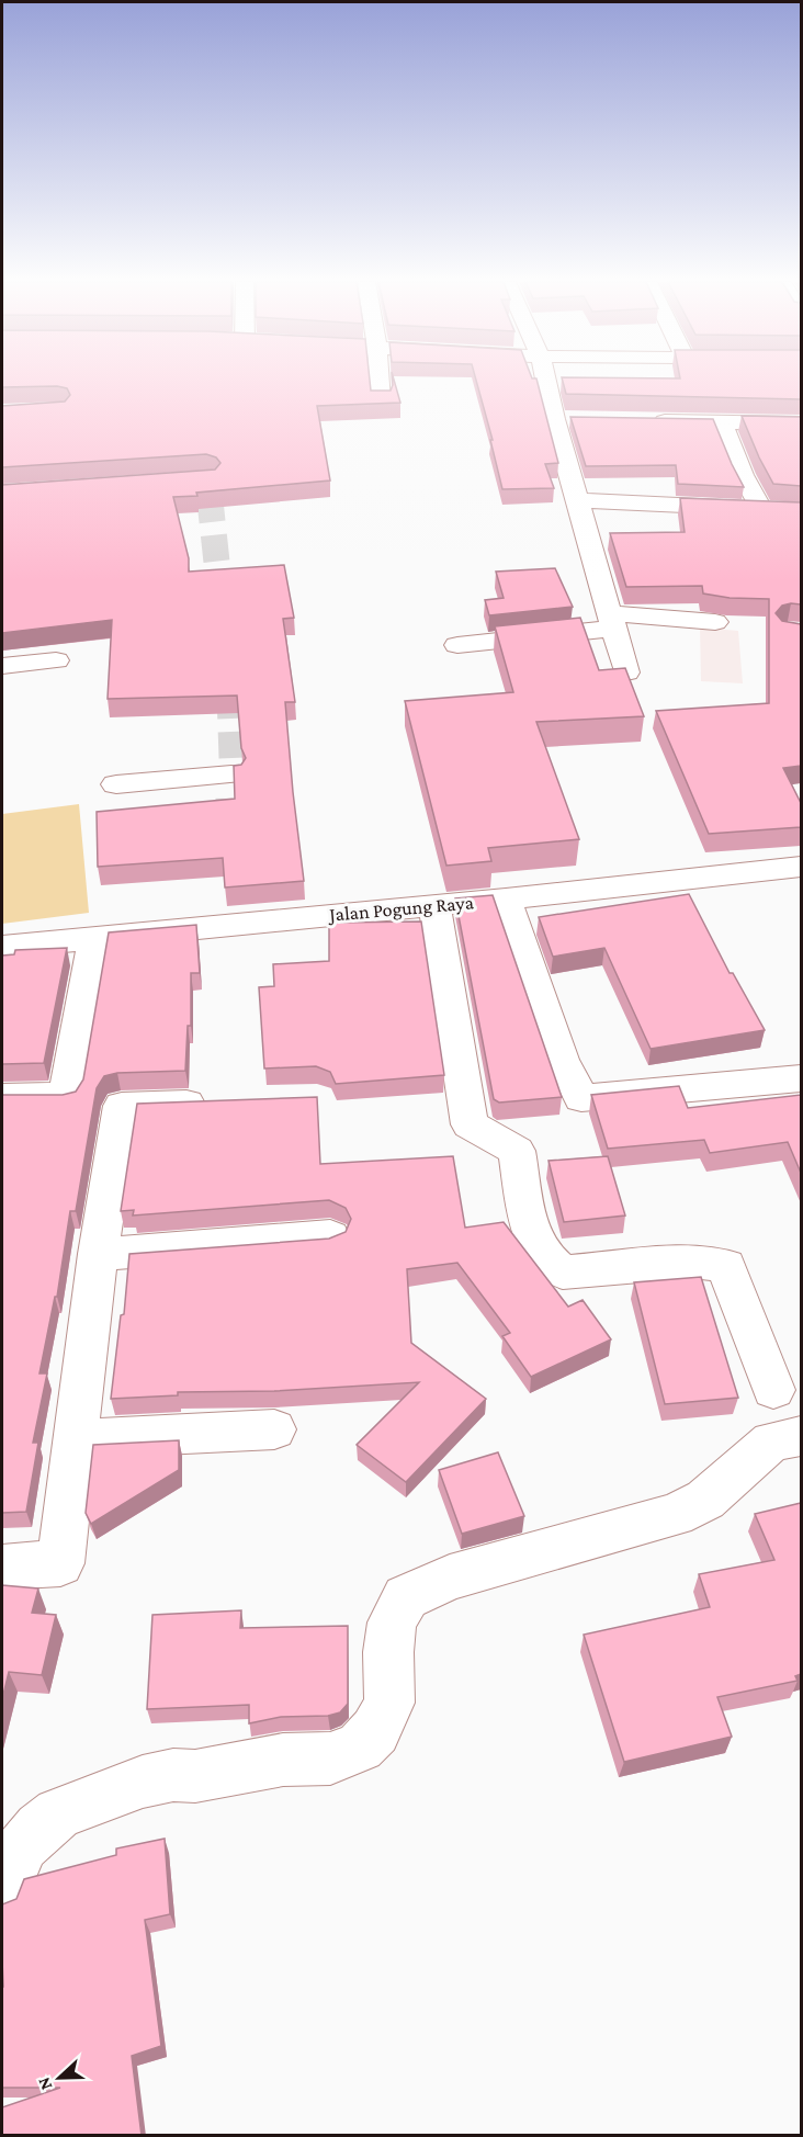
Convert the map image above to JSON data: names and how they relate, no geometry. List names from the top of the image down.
{
  "streets": {
    "street": ["Jalan Pogung Raya"]
  },
  "north": "left"
}
